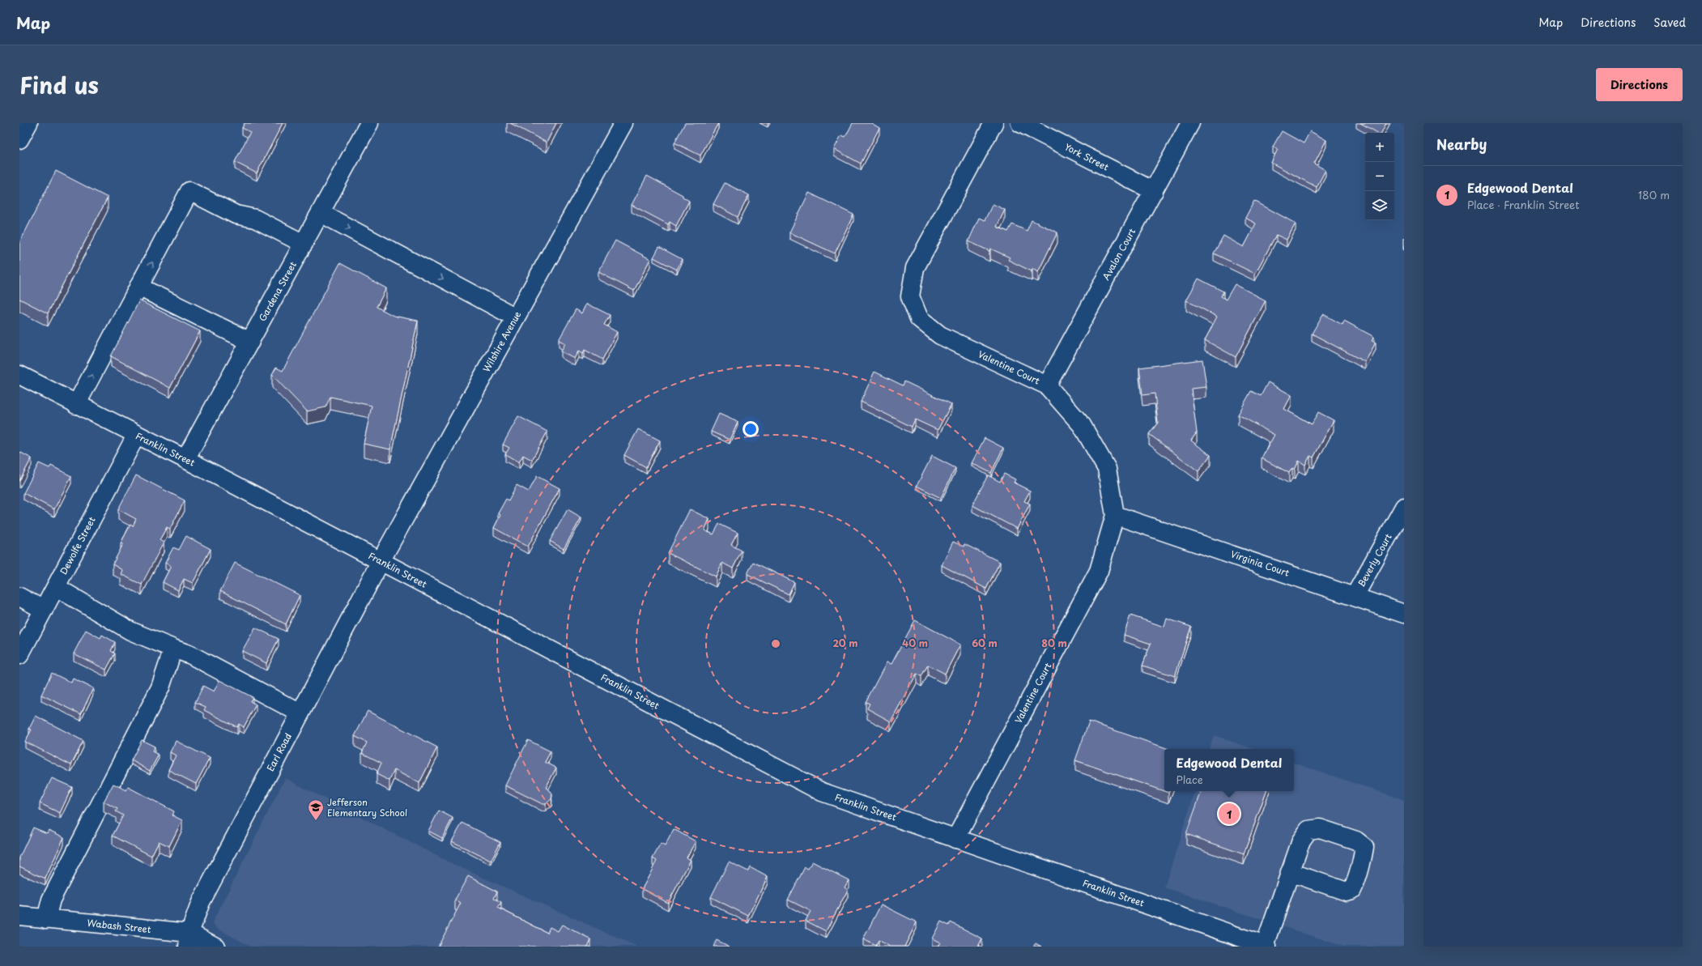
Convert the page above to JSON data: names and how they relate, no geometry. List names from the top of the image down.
{
  "streets": {
    "street": [
      "York Street",
      "Avalon Court",
      "Gardena Street",
      "Wilshire Avenue",
      "Valentine Court",
      "Franklin Street",
      "Dewolfe Street",
      "Beverly Court",
      "Virginia Court",
      "Earl Road",
      "Wabash Street"
    ]
  },
  "crossings": [
    ["York Street", "Avalon Court"],
    ["Avalon Court", "Valentine Court"],
    ["Gardena Street", "Franklin Street"],
    ["Wilshire Avenue", "Franklin Street"],
    ["Wilshire Avenue", "Earl Road"],
    ["Valentine Court", "Franklin Street"],
    ["Valentine Court", "Virginia Court"],
    ["Franklin Street", "Dewolfe Street"],
    ["Franklin Street", "Earl Road"],
    ["Beverly Court", "Virginia Court"],
    ["Earl Road", "Wabash Street"]
  ],
  "places": {
    "school or university": ["Jefferson Elementary School"]
  },
  "page": {
    "header": "Map",
    "nav": ["Map", "Directions", "Saved"],
    "title": "Find us",
    "buttons": "Directions",
    "heading": "Nearby",
    "map_buttons": ["+", "−"],
    "list": [
      {
        "mark": "1",
        "name": "Edgewood Dental",
        "note": "Place · Franklin Street",
        "value": "180 m"
      }
    ],
    "popup": ["Edgewood Dental", "Place"],
    "pins": "1"
  },
  "rings": [
    "20 m",
    "40 m",
    "60 m",
    "80 m"
  ]
}
